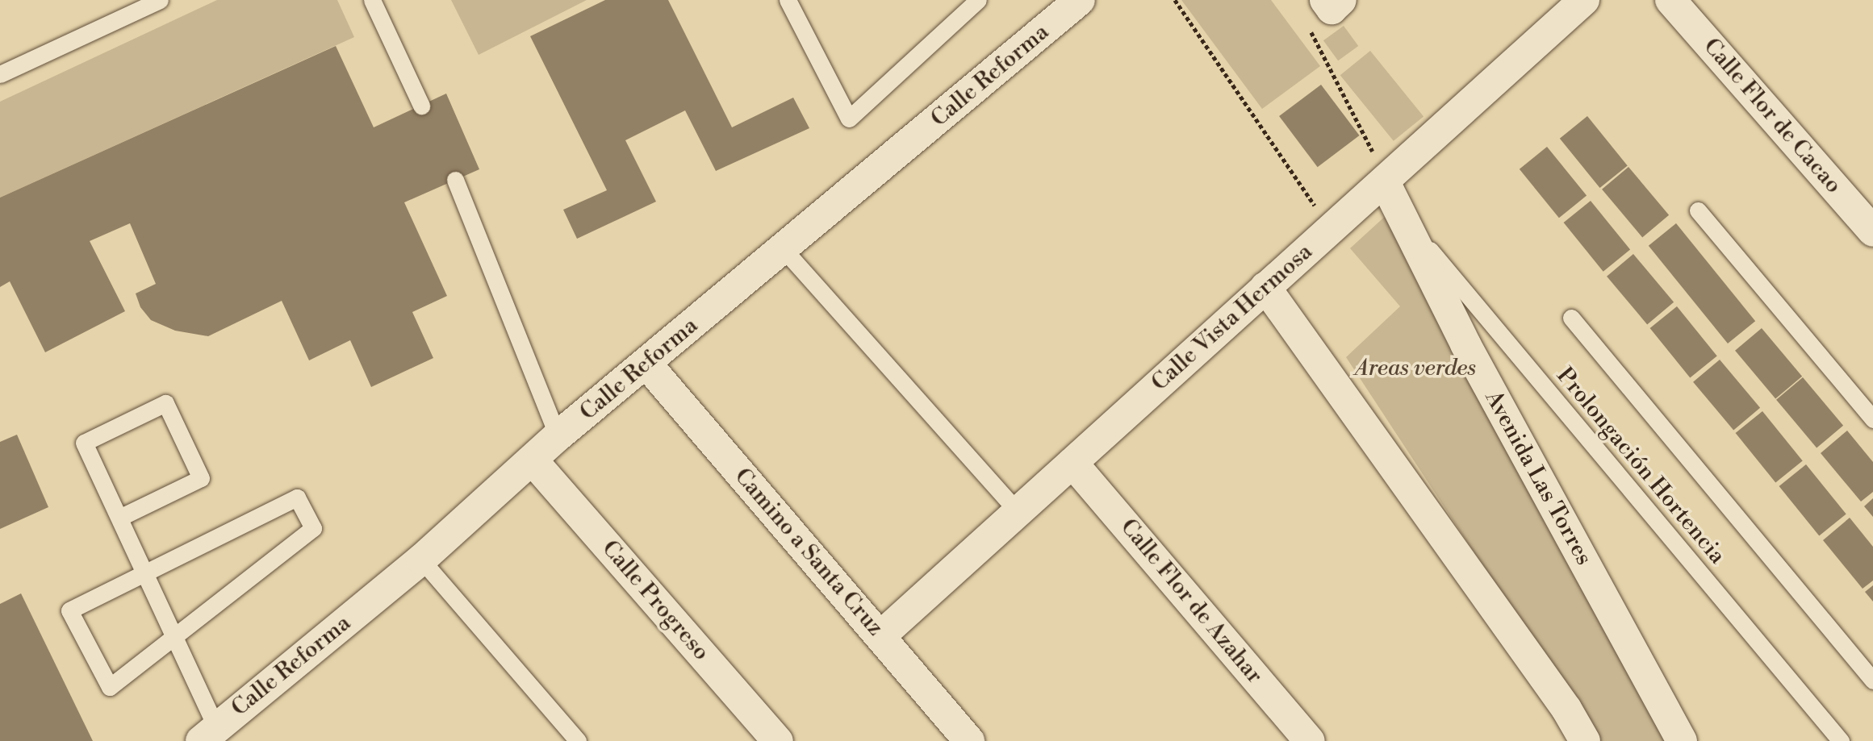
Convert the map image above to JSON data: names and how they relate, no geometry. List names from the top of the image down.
{
  "streets": {
    "street": [
      "Calle Reforma",
      "Calle Flor de Cacao",
      "Calle Vista Hermosa",
      "Avenida Las Torres",
      "Camino a Santa Cruz",
      "Calle Progreso",
      "Calle Flor de Azahar"
    ],
    "lane": ["Prolongación Hortencia"]
  },
  "crossings": [
    ["Calle Reforma", "Camino a Santa Cruz"],
    ["Calle Reforma", "Calle Progreso"],
    ["Calle Vista Hermosa", "Avenida Las Torres"],
    ["Calle Vista Hermosa", "Camino a Santa Cruz"],
    ["Calle Vista Hermosa", "Calle Flor de Azahar"],
    ["Prolongación Hortencia", "Avenida Las Torres"]
  ],
  "parks": ["Areas verdes"]
}
